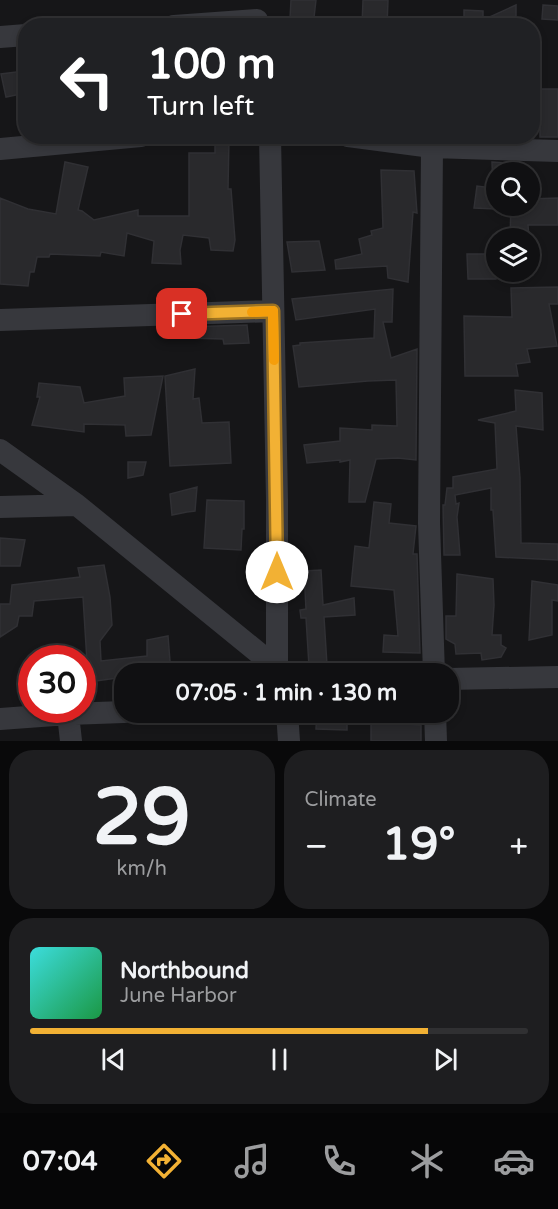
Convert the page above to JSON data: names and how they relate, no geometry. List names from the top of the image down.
{
  "page": {
    "turn": ["100 m", "Turn left"],
    "limit": "30",
    "trip": "07:05 · 1 min · 130 m",
    "tile": [
      ["29", "km/h"],
      "Climate"
    ],
    "heat": ["−", "19°", "+"],
    "song": ["Northbound", "June Harbor"],
    "tabs": "07:04"
  }
}
